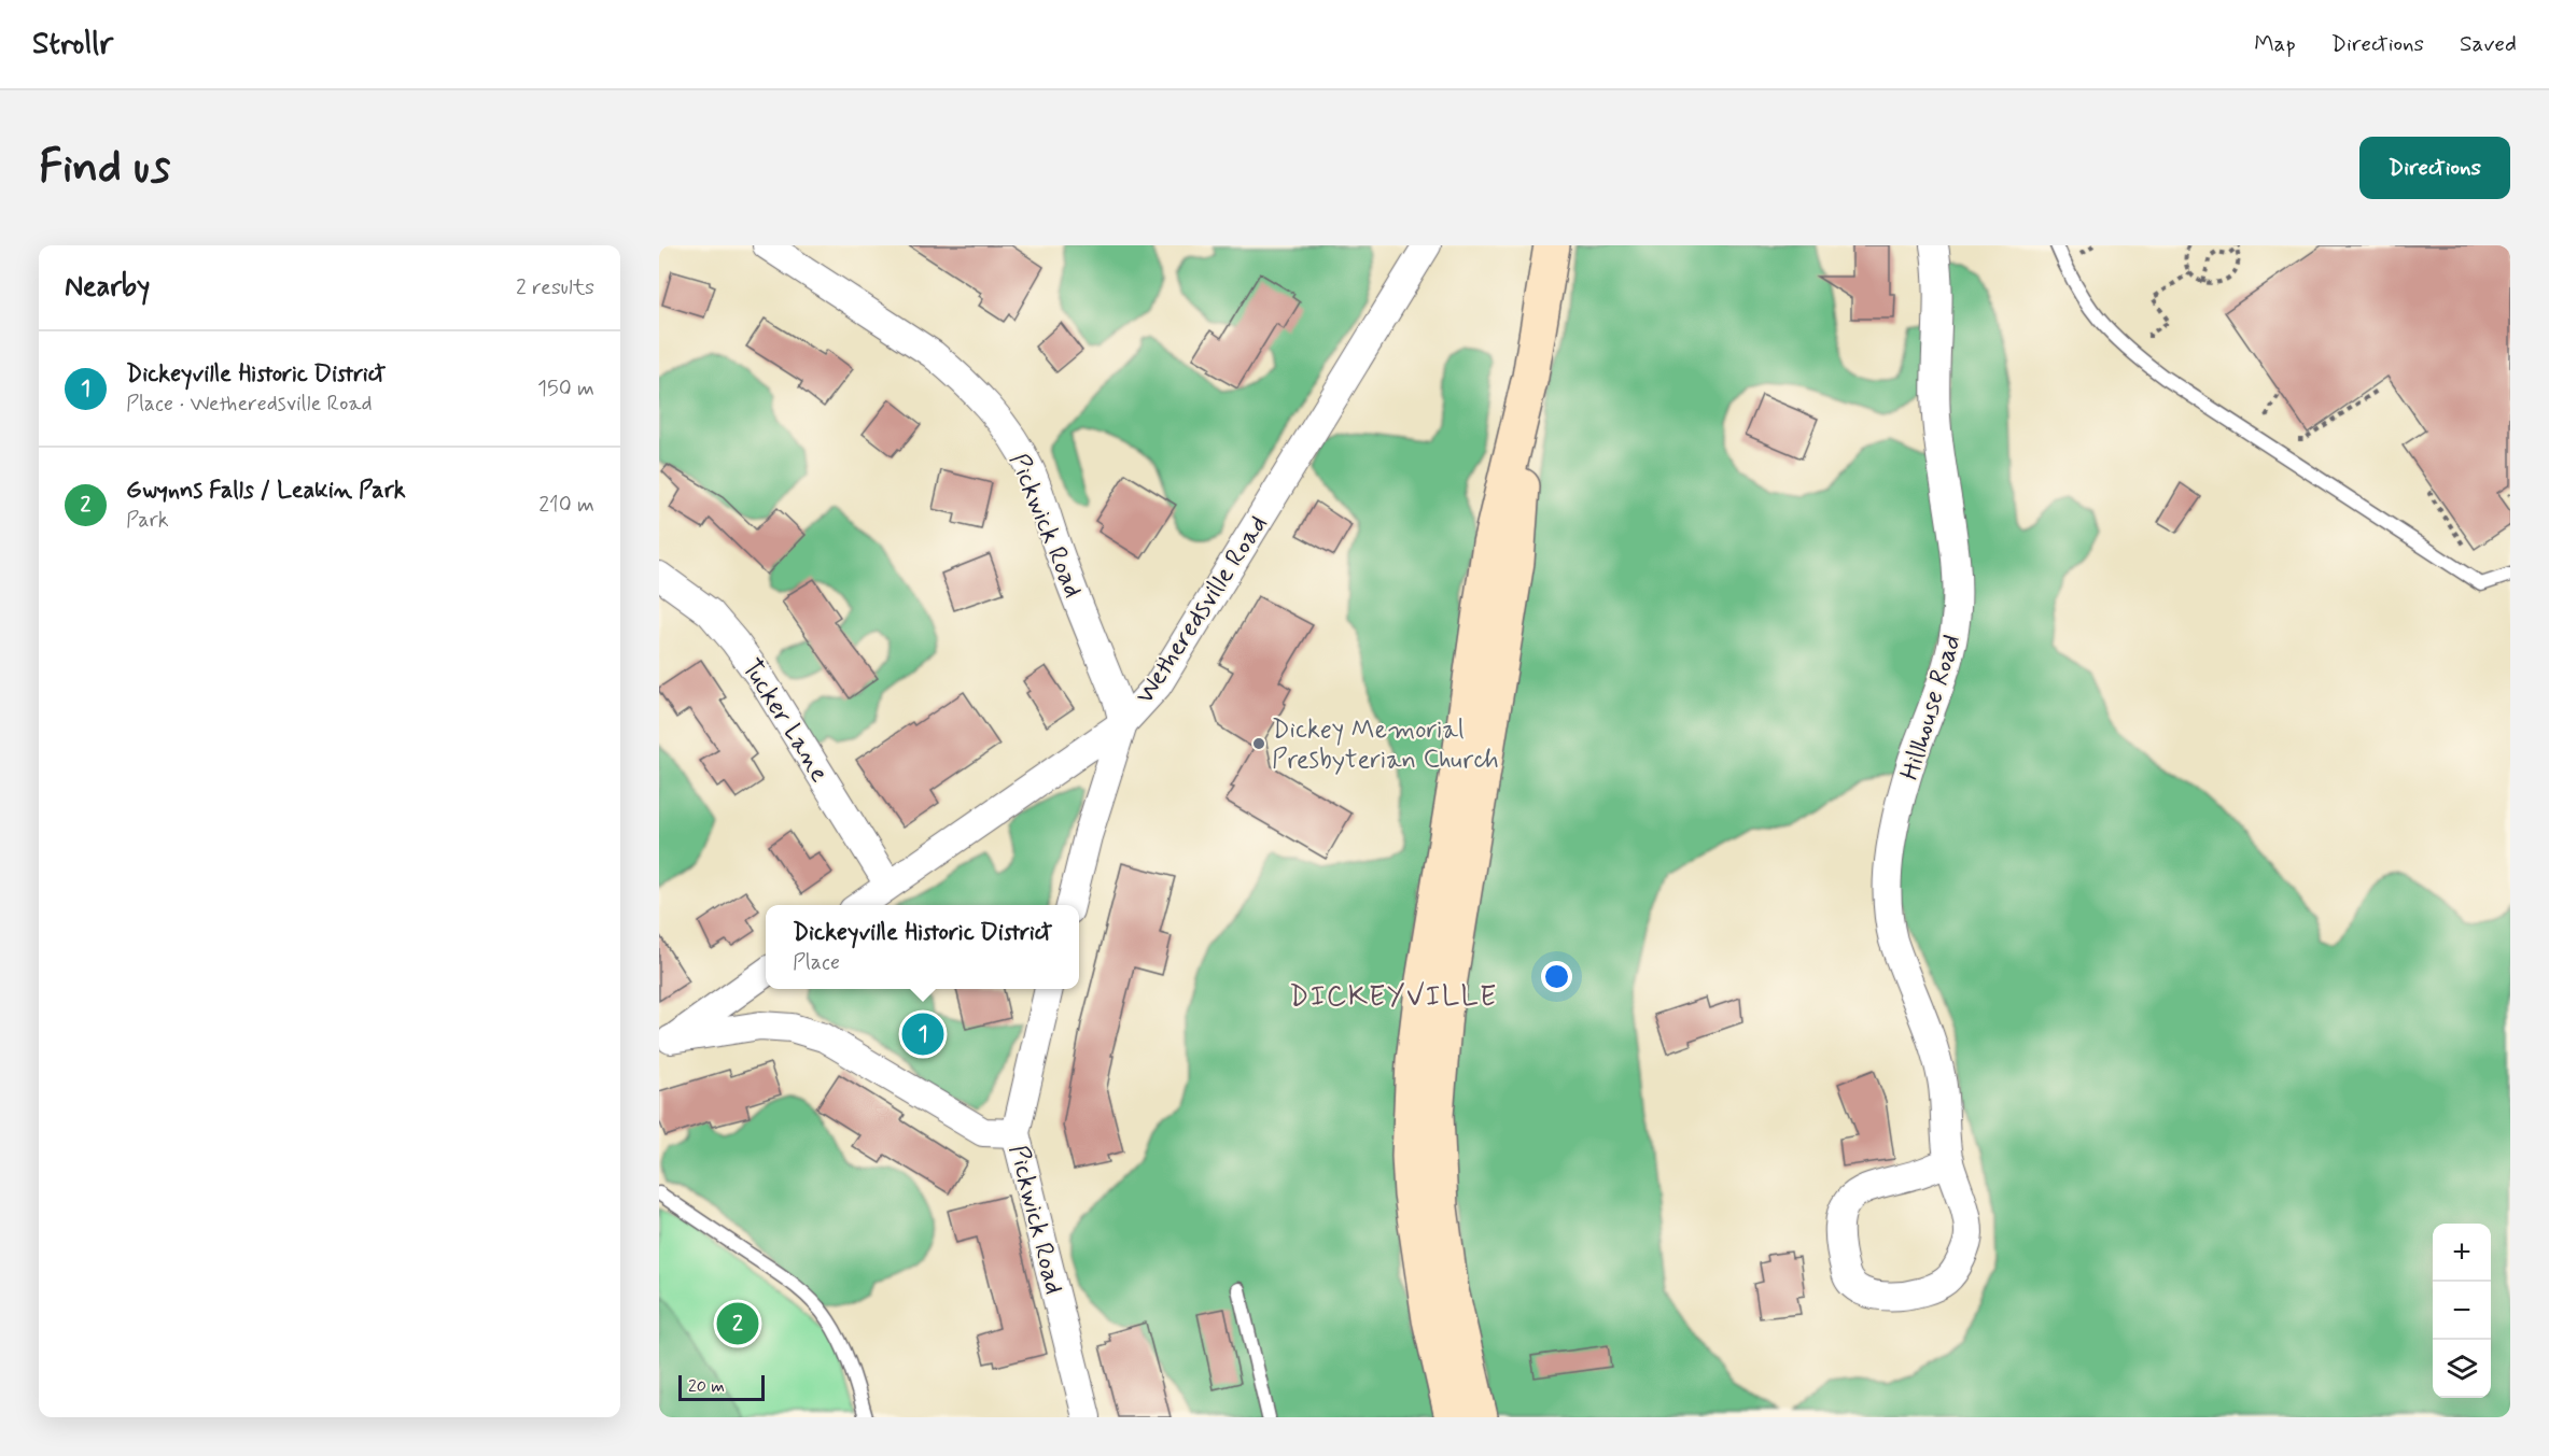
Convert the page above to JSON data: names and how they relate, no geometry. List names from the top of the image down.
{
  "streets": {
    "street": [
      "Pickwick Road",
      "Wetheredsville Road",
      "Hillhouse Road",
      "Tucker Lane"
    ]
  },
  "crossings": [
    ["Pickwick Road", "Wetheredsville Road"],
    ["Wetheredsville Road", "Tucker Lane"]
  ],
  "districts": ["DICKEYVILLE"],
  "places": ["Dickey Memorial Presbyterian Church"],
  "scale_bar": "20 m",
  "page": {
    "header": "Strollr",
    "nav": ["Map", "Directions", "Saved"],
    "buttons": "Directions",
    "title": "Find us",
    "heading": ["Nearby", "2 results"],
    "list": [
      {
        "mark": "1",
        "name": "Dickeyville Historic District",
        "note": "Place · Wetheredsville Road",
        "value": "150 m"
      },
      {
        "mark": "2",
        "name": "Gwynns Falls / Leakin Park",
        "note": "Park",
        "value": "210 m"
      }
    ],
    "popup": ["Dickeyville Historic District", "Place"],
    "pins": ["1", "2"],
    "map_buttons": ["+", "−"],
    "scale": "20 m"
  }
}
